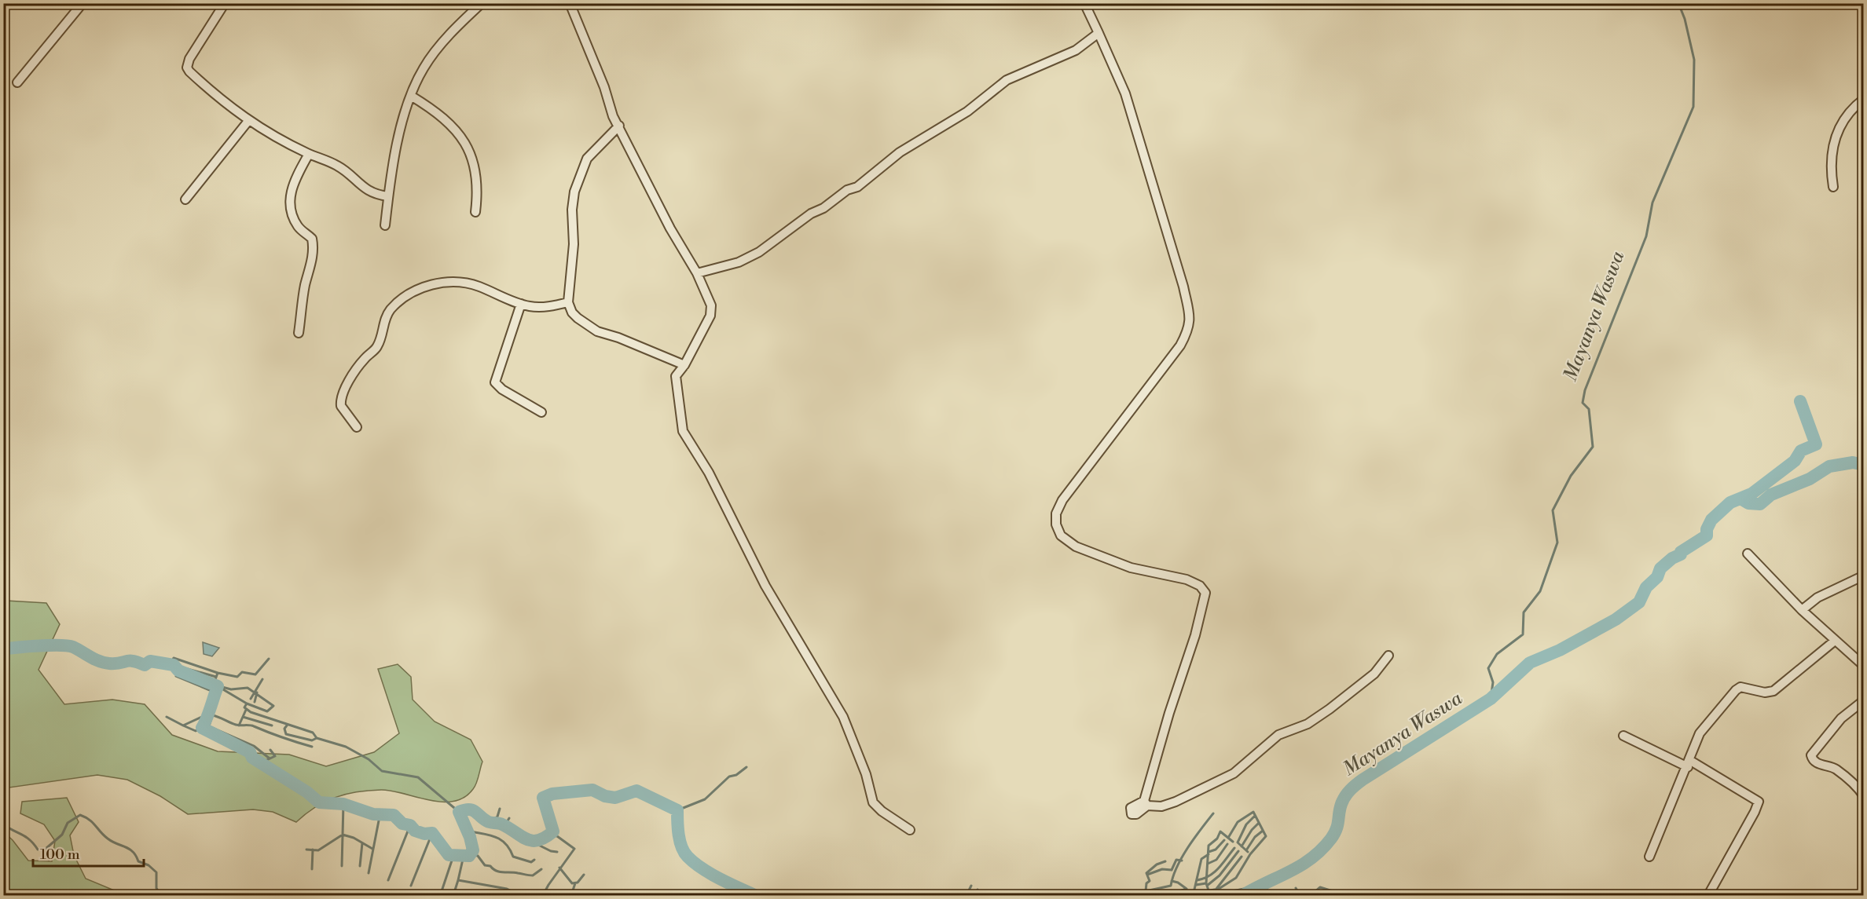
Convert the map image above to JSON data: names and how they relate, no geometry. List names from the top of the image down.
{
  "water": ["Mayanya Waswa"],
  "scale_bar": "100 m"
}
